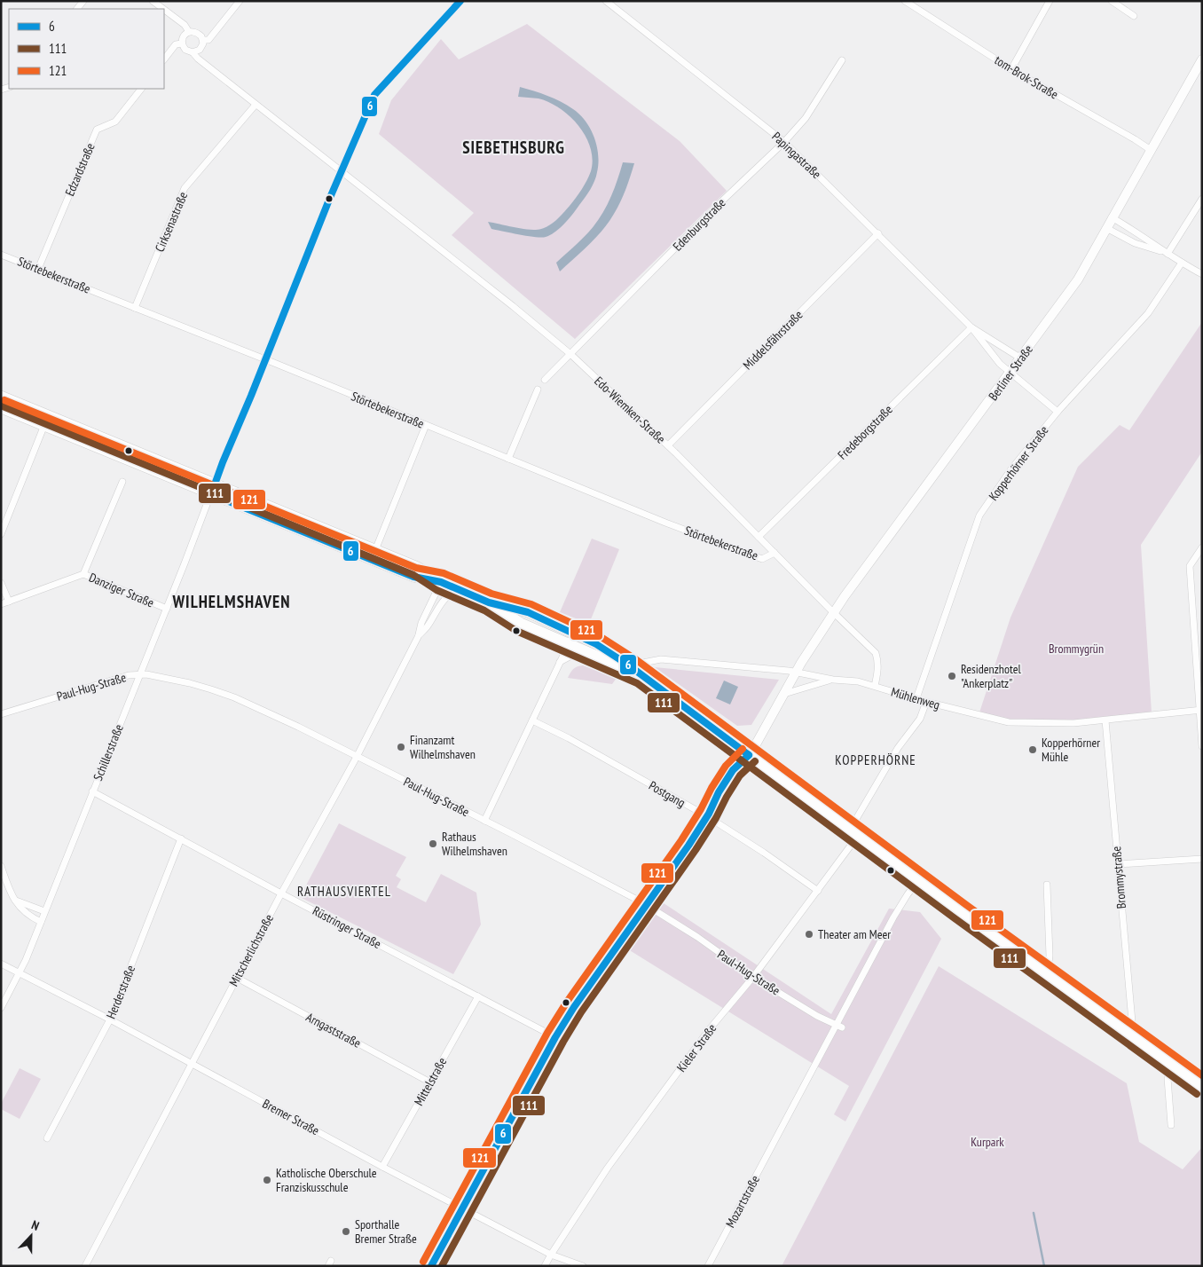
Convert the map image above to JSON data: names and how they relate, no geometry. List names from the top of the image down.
{
  "streets": {
    "main road": ["Berliner Straße"],
    "street": [
      "tom-Brok-Straße",
      "Papingastraße",
      "Edzardstraße",
      "Cirksenastraße",
      "Edenburgstraße",
      "Störtebekerstraße",
      "Middelsfährstraße",
      "Edo-Wiemken-Straße",
      "Fredeborgstraße",
      "Kopperhörner Straße",
      "Danziger Straße",
      "Paul-Hug-Straße",
      "Mühlenweg",
      "Schillerstraße",
      "Postgang",
      "Brommystraße",
      "Rüstringer Straße",
      "Mitscherlichstraße",
      "Herderstraße",
      "Arngaststraße",
      "Kieler Straße",
      "Mittelstraße",
      "Bremer Straße",
      "Mozartstraße"
    ]
  },
  "crossings": [
    ["tom-Brok-Straße", "Berliner Straße"],
    ["Papingastraße", "Edenburgstraße"],
    ["Papingastraße", "Middelsfährstraße"],
    ["Papingastraße", "Berliner Straße"],
    ["Papingastraße", "Fredeborgstraße"],
    ["Papingastraße", "Kopperhörner Straße"],
    ["Edzardstraße", "Störtebekerstraße"],
    ["Cirksenastraße", "Störtebekerstraße"],
    ["Cirksenastraße", "Edo-Wiemken-Straße"],
    ["Edenburgstraße", "Edo-Wiemken-Straße"],
    ["Störtebekerstraße", "Edo-Wiemken-Straße"],
    ["Störtebekerstraße", "Schillerstraße"],
    ["Middelsfährstraße", "Edo-Wiemken-Straße"],
    ["Berliner Straße", "Edo-Wiemken-Straße"],
    ["Berliner Straße", "Paul-Hug-Straße"],
    ["Berliner Straße", "Mühlenweg"],
    ["Berliner Straße", "Postgang"],
    ["Berliner Straße", "Rüstringer Straße"],
    ["Berliner Straße", "Bremer Straße"],
    ["Edo-Wiemken-Straße", "Fredeborgstraße"],
    ["Edo-Wiemken-Straße", "Mühlenweg"],
    ["Edo-Wiemken-Straße", "Schillerstraße"],
    ["Kopperhörner Straße", "Mühlenweg"],
    ["Danziger Straße", "Schillerstraße"],
    ["Paul-Hug-Straße", "Schillerstraße"],
    ["Paul-Hug-Straße", "Mitscherlichstraße"],
    ["Paul-Hug-Straße", "Kieler Straße"],
    ["Paul-Hug-Straße", "Mozartstraße"],
    ["Mühlenweg", "Brommystraße"],
    ["Schillerstraße", "Rüstringer Straße"],
    ["Schillerstraße", "Bremer Straße"],
    ["Postgang", "Kieler Straße"],
    ["Rüstringer Straße", "Mitscherlichstraße"],
    ["Rüstringer Straße", "Herderstraße"],
    ["Rüstringer Straße", "Mittelstraße"],
    ["Mitscherlichstraße", "Arngaststraße"],
    ["Mitscherlichstraße", "Bremer Straße"],
    ["Herderstraße", "Bremer Straße"],
    ["Arngaststraße", "Mittelstraße"],
    ["Kieler Straße", "Bremer Straße"],
    ["Mittelstraße", "Bremer Straße"]
  ],
  "districts": [
    "SIEBETHSBURG",
    "WILHELMSHAVEN",
    "KOPPERHÖRNE",
    "RATHAUSVIERTEL"
  ],
  "parks": ["Brommygrün", "Kurpark"],
  "places": [
    "Residenzhotel \"Ankerplatz\"",
    "Finanzamt Wilhelmshaven",
    "Kopperhörner Mühle",
    "Rathaus Wilhelmshaven",
    "Theater am Meer",
    "Katholische Oberschule Franziskusschule",
    "Sporthalle Bremer Straße"
  ],
  "lines": ["transit line 6", "transit line 121", "transit line 111"],
  "legend": ["6", "111", "121"],
  "north": "top"
}
